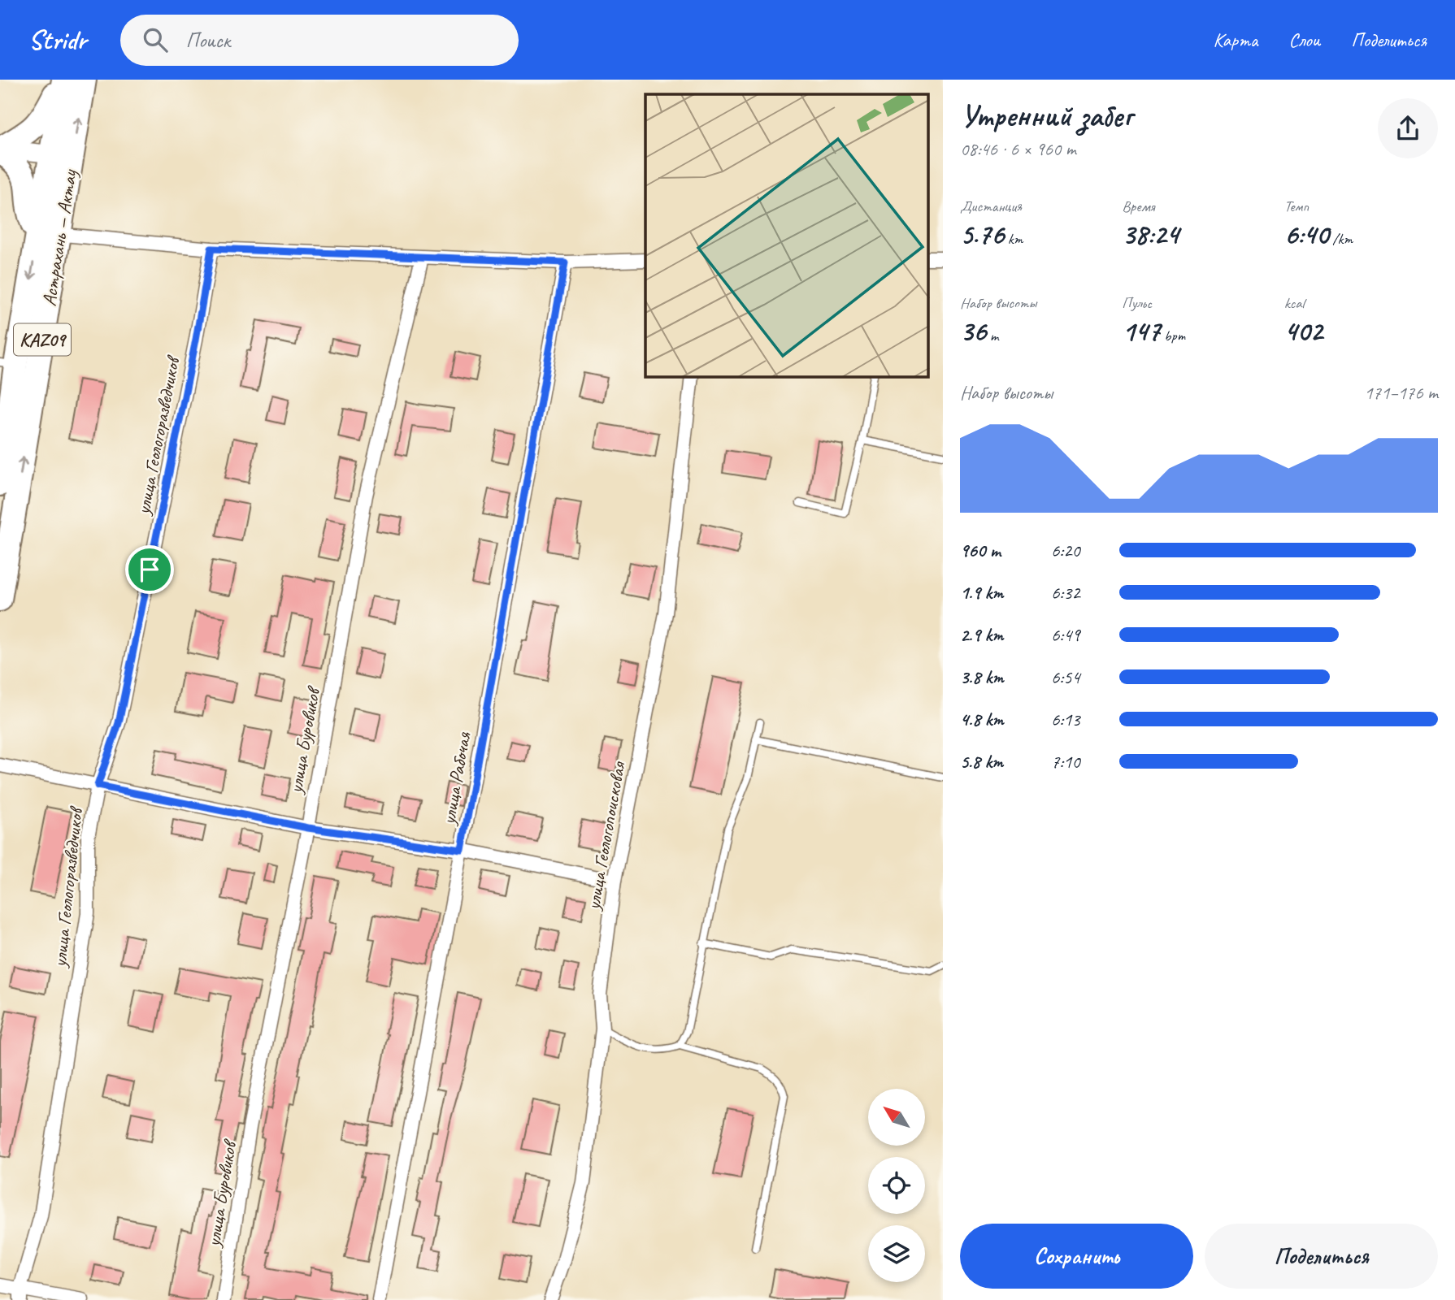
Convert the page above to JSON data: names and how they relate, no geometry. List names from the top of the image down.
{
  "streets": {
    "highway": ["Астрахань — Актау", "KAZ09"],
    "street": [
      "улица Геологоразведчиков",
      "улица Буровиков",
      "улица Рабочая",
      "улица Геологопоисковая"
    ]
  },
  "north": "top left",
  "page": {
    "header": "Stridr",
    "search": "Поиск",
    "nav": ["Карта", "Слои", "Поделиться"],
    "heading": ["Утренний забег", "08:46 · 6 × 960 m"],
    "stats": [
      ["Дистанция", "5.76 km"],
      ["Время", "38:24"],
      ["Темп", "6:40 /km"],
      ["Набор высоты", "36 m"],
      ["Пульс", "147 bpm"],
      ["kcal", "402"]
    ],
    "chart": ["Набор высоты", "171–176 m"],
    "list": [
      {
        "name": "960 m",
        "note": "6:20"
      },
      {
        "name": "1.9 km",
        "note": "6:32"
      },
      {
        "name": "2.9 km",
        "note": "6:49"
      },
      {
        "name": "3.8 km",
        "note": "6:54"
      },
      {
        "name": "4.8 km",
        "note": "6:13"
      },
      {
        "name": "5.8 km",
        "note": "7:10"
      }
    ],
    "buttons": ["Сохранить", "Поделиться"]
  }
}
